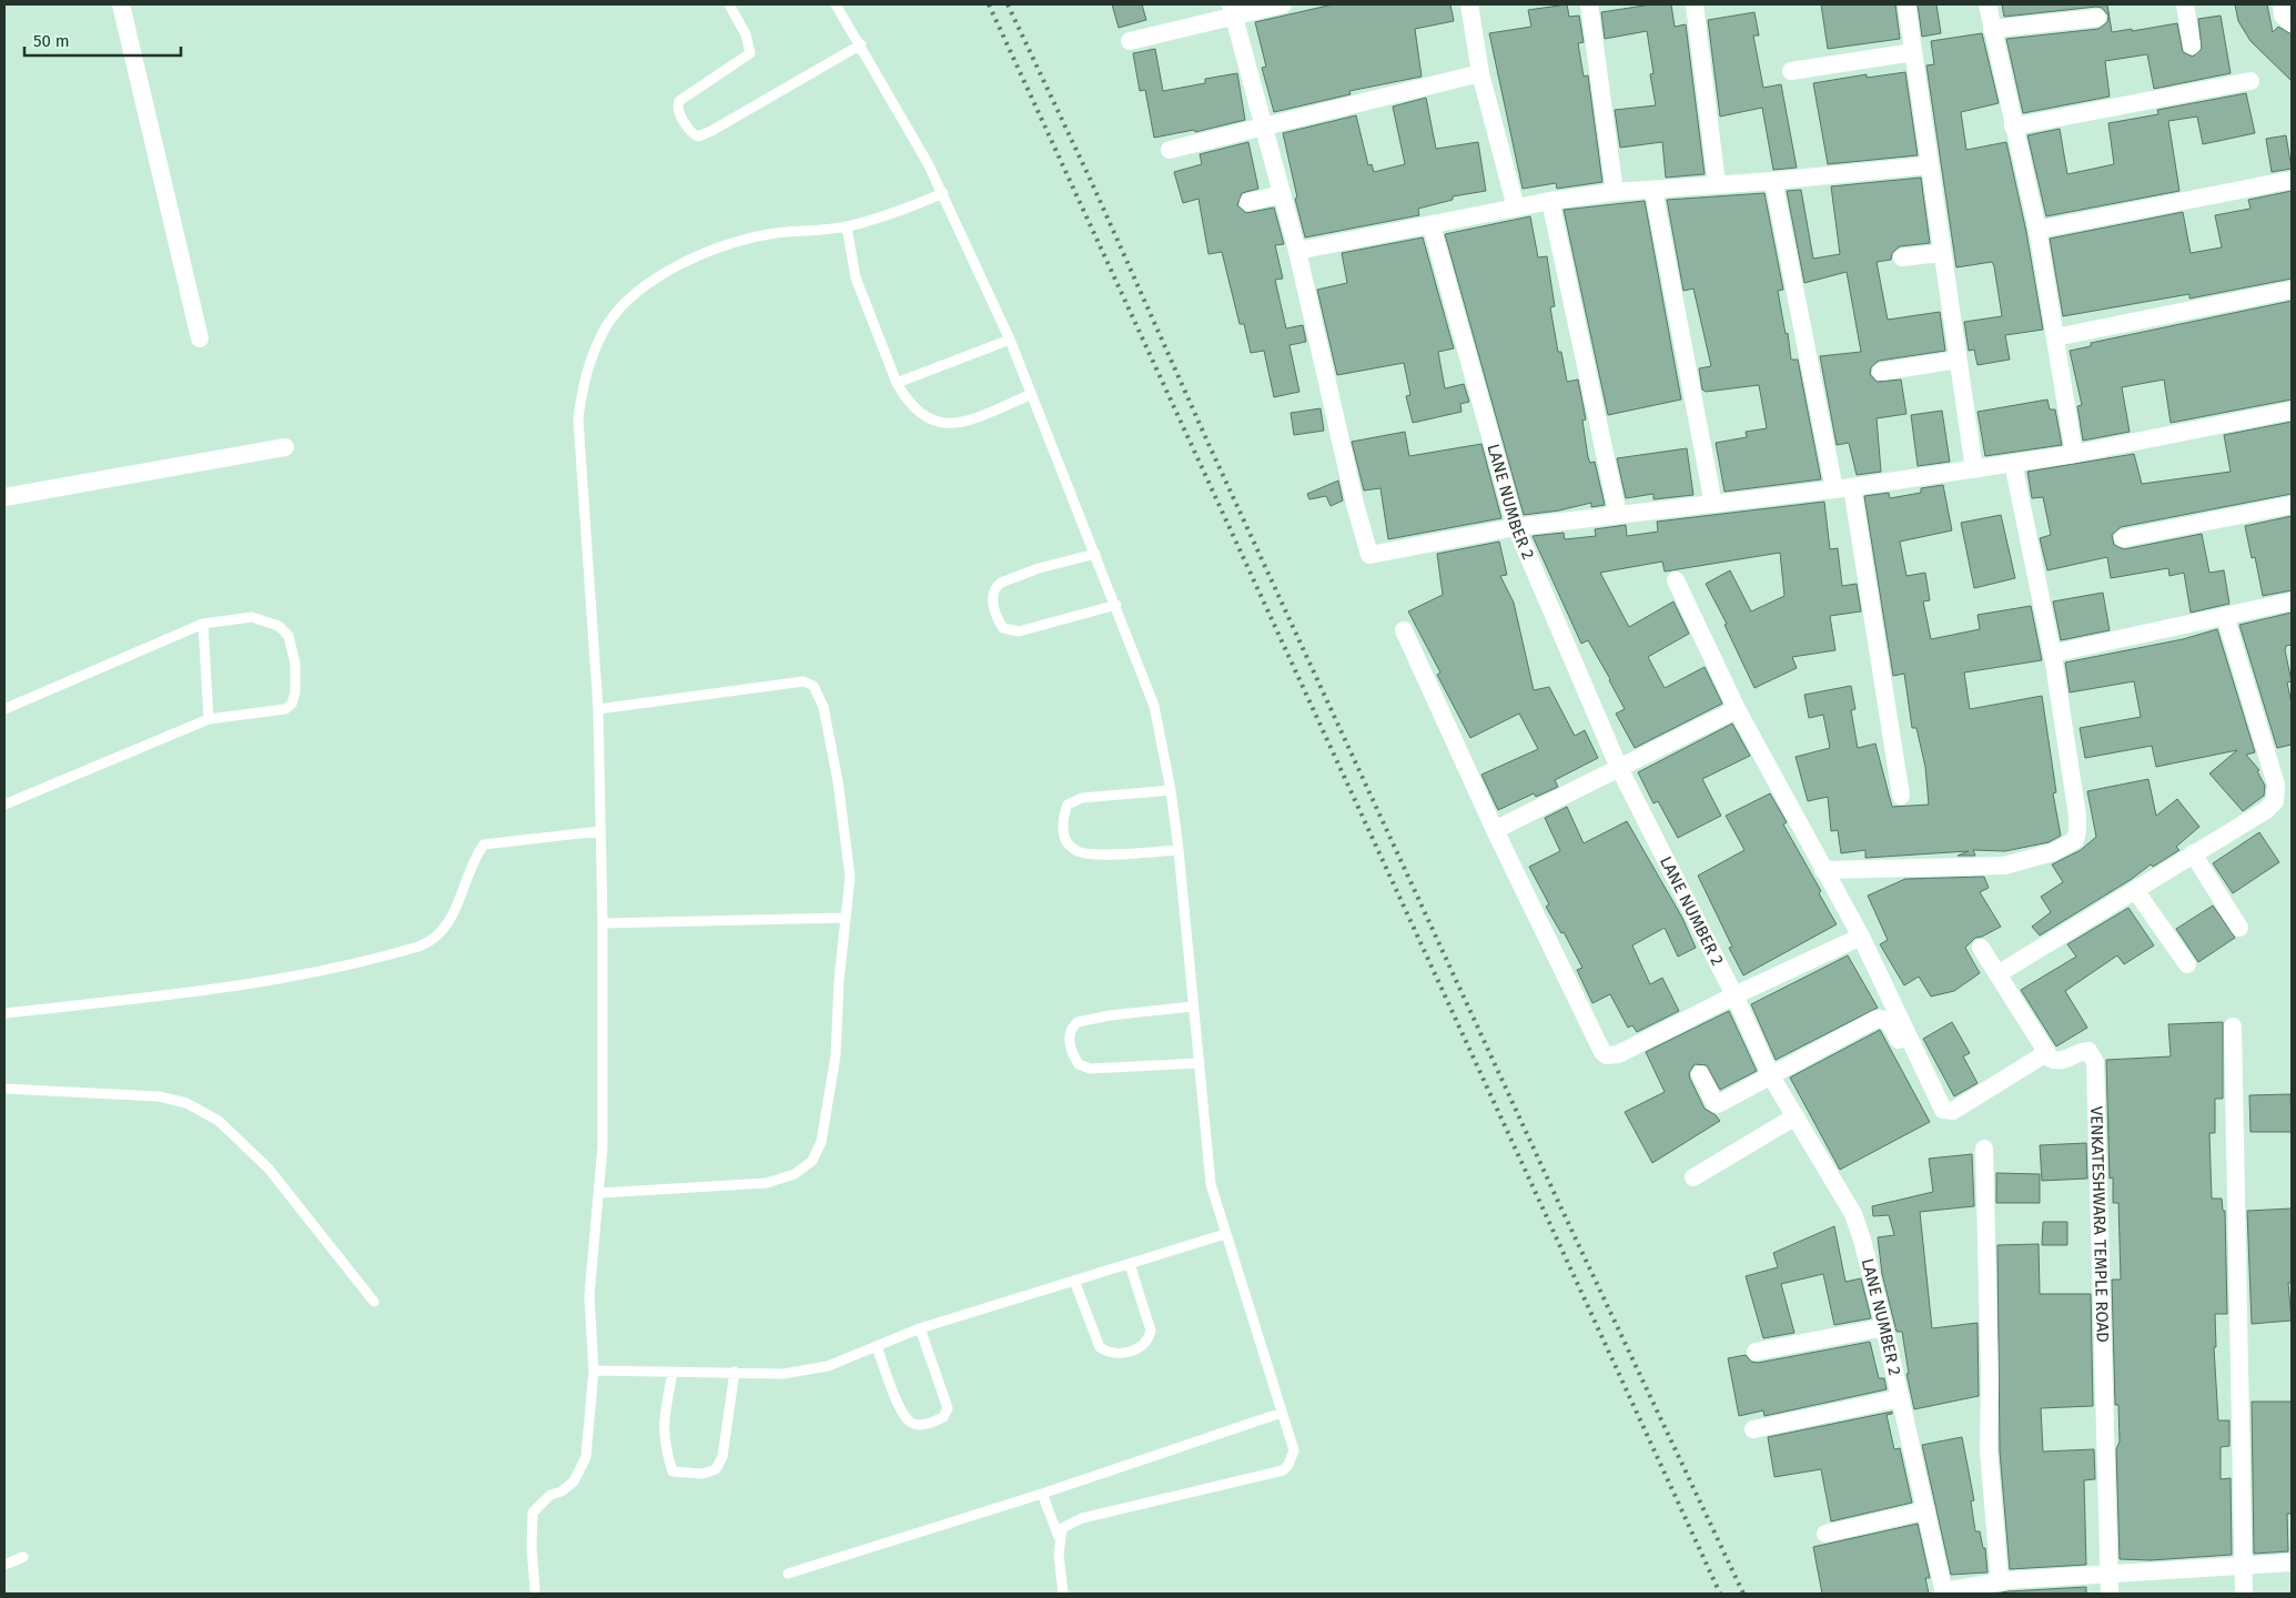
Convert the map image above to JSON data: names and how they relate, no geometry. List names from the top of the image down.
{
  "streets": {
    "street": ["LANE NUMBER 2", "VENKATESHWARA TEMPLE ROAD"]
  },
  "scale_bar": "50 m"
}
